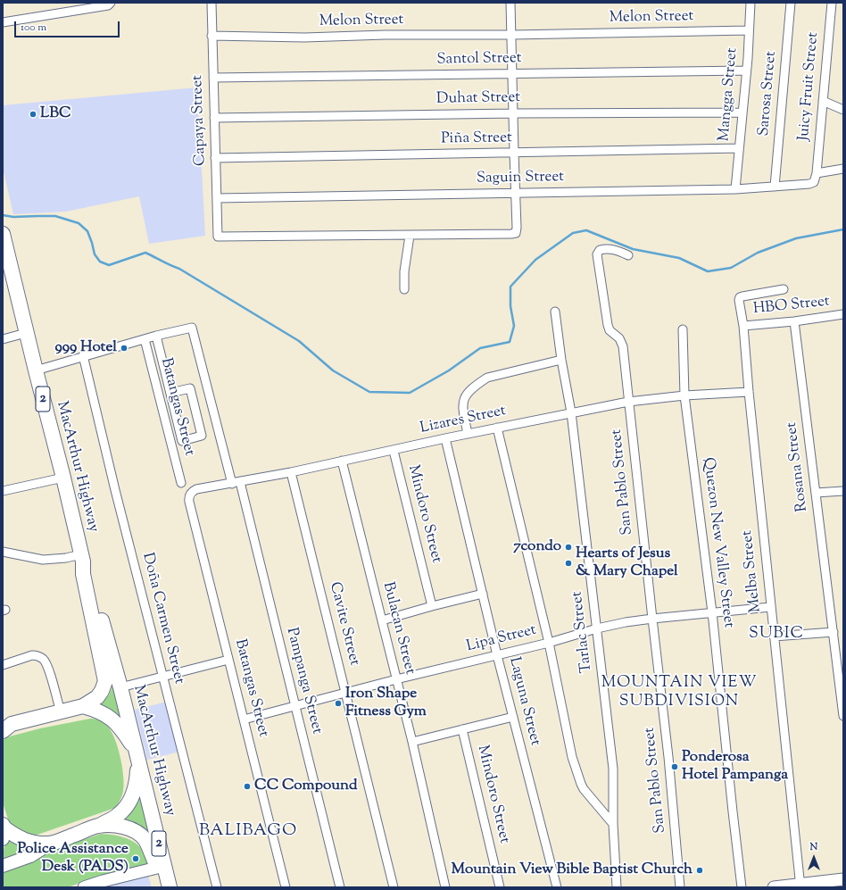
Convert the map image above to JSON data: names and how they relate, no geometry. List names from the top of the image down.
{
  "streets": {
    "highway": ["2", "MacArthur Highway"],
    "street": [
      "Melon Street",
      "Santol Street",
      "Juicy Fruit Street",
      "Sarosa Street",
      "Mangga Street",
      "Duhat Street",
      "Capaya Street",
      "Piña Street",
      "Saguin Street",
      "HBO Street",
      "Batangas Street",
      "Lizares Street",
      "Rosana Street",
      "San Pablo Street",
      "Mindoro Street",
      "Quezon New Valley Street",
      "Melba Street",
      "Doña Carmen Street",
      "Cavite Street",
      "Bulacan Street",
      "Tarlac Street",
      "Lipa Street",
      "Pampanga Street",
      "Laguna Street"
    ]
  },
  "crossings": [
    ["Melon Street", "Mangga Street"],
    ["Melon Street", "Capaya Street"],
    ["Santol Street", "Mangga Street"],
    ["Santol Street", "Capaya Street"],
    ["Juicy Fruit Street", "Saguin Street"],
    ["Sarosa Street", "Saguin Street"],
    ["Mangga Street", "Duhat Street"],
    ["Mangga Street", "Piña Street"],
    ["Mangga Street", "Saguin Street"],
    ["Duhat Street", "Capaya Street"],
    ["Capaya Street", "Piña Street"],
    ["Capaya Street", "Saguin Street"],
    ["HBO Street", "Rosana Street"],
    ["HBO Street", "Melba Street"],
    ["Batangas Street", "Lizares Street"],
    ["Batangas Street", "Lipa Street"],
    ["Lizares Street", "San Pablo Street"],
    ["Lizares Street", "Mindoro Street"],
    ["Lizares Street", "Quezon New Valley Street"],
    ["Lizares Street", "Melba Street"],
    ["Lizares Street", "Cavite Street"],
    ["Lizares Street", "Bulacan Street"],
    ["Lizares Street", "Tarlac Street"],
    ["Lizares Street", "Pampanga Street"],
    ["Lizares Street", "Laguna Street"],
    ["San Pablo Street", "Lipa Street"],
    ["Quezon New Valley Street", "Lipa Street"],
    ["Melba Street", "Lipa Street"],
    ["Cavite Street", "Lipa Street"],
    ["Bulacan Street", "Lipa Street"],
    ["Tarlac Street", "Lipa Street"],
    ["Lipa Street", "Pampanga Street"],
    ["Lipa Street", "Laguna Street"]
  ],
  "districts": ["SUBIC", "MOUNTAIN VIEW SUBDIVISION", "BALIBAGO"],
  "places": [
    "LBC",
    "999 Hotel",
    "7condo",
    "Hearts of Jesus & Mary Chapel",
    "Iron Shape Fitness Gym",
    "Ponderosa Hotel Pampanga",
    "CC Compound",
    "Police Assistance Desk (PADS)",
    "Mountain View Bible Baptist Church"
  ],
  "scale_bar": "100 m",
  "north": "top"
}
